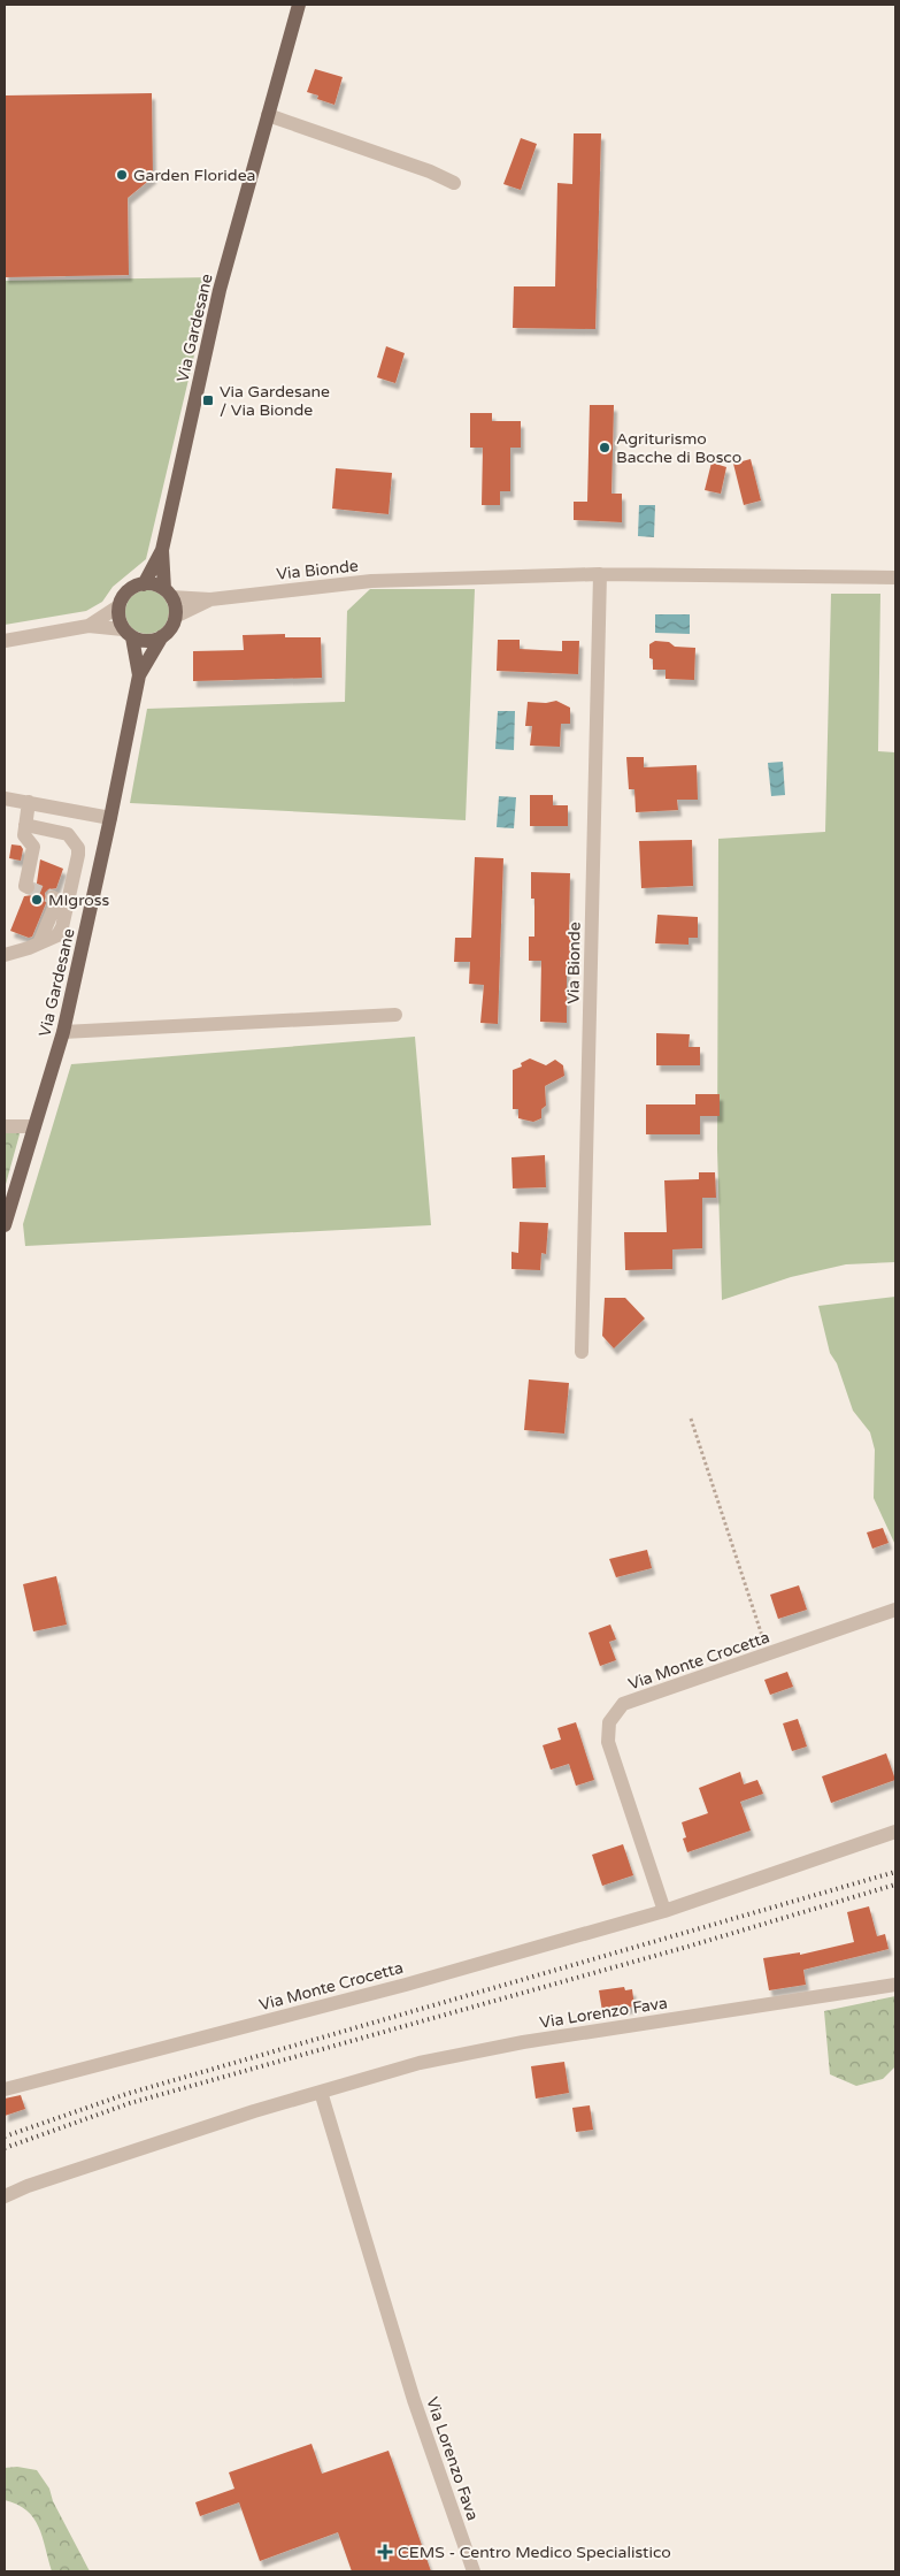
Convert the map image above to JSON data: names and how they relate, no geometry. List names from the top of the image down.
{
  "streets": {
    "main road": ["Via Gardesane"],
    "street": ["Via Bionde", "Via Monte Crocetta", "Via Lorenzo Fava"]
  },
  "crossings": [
    ["Via Gardesane", "Via Bionde"]
  ],
  "places": {
    "other": ["Garden Floridea", "Agriturismo Bacche di Bosco", "MIgross"],
    "transit": ["Via Gardesane / Via Bionde"],
    "health": ["CEMS - Centro Medico Specialistico"]
  }
}
